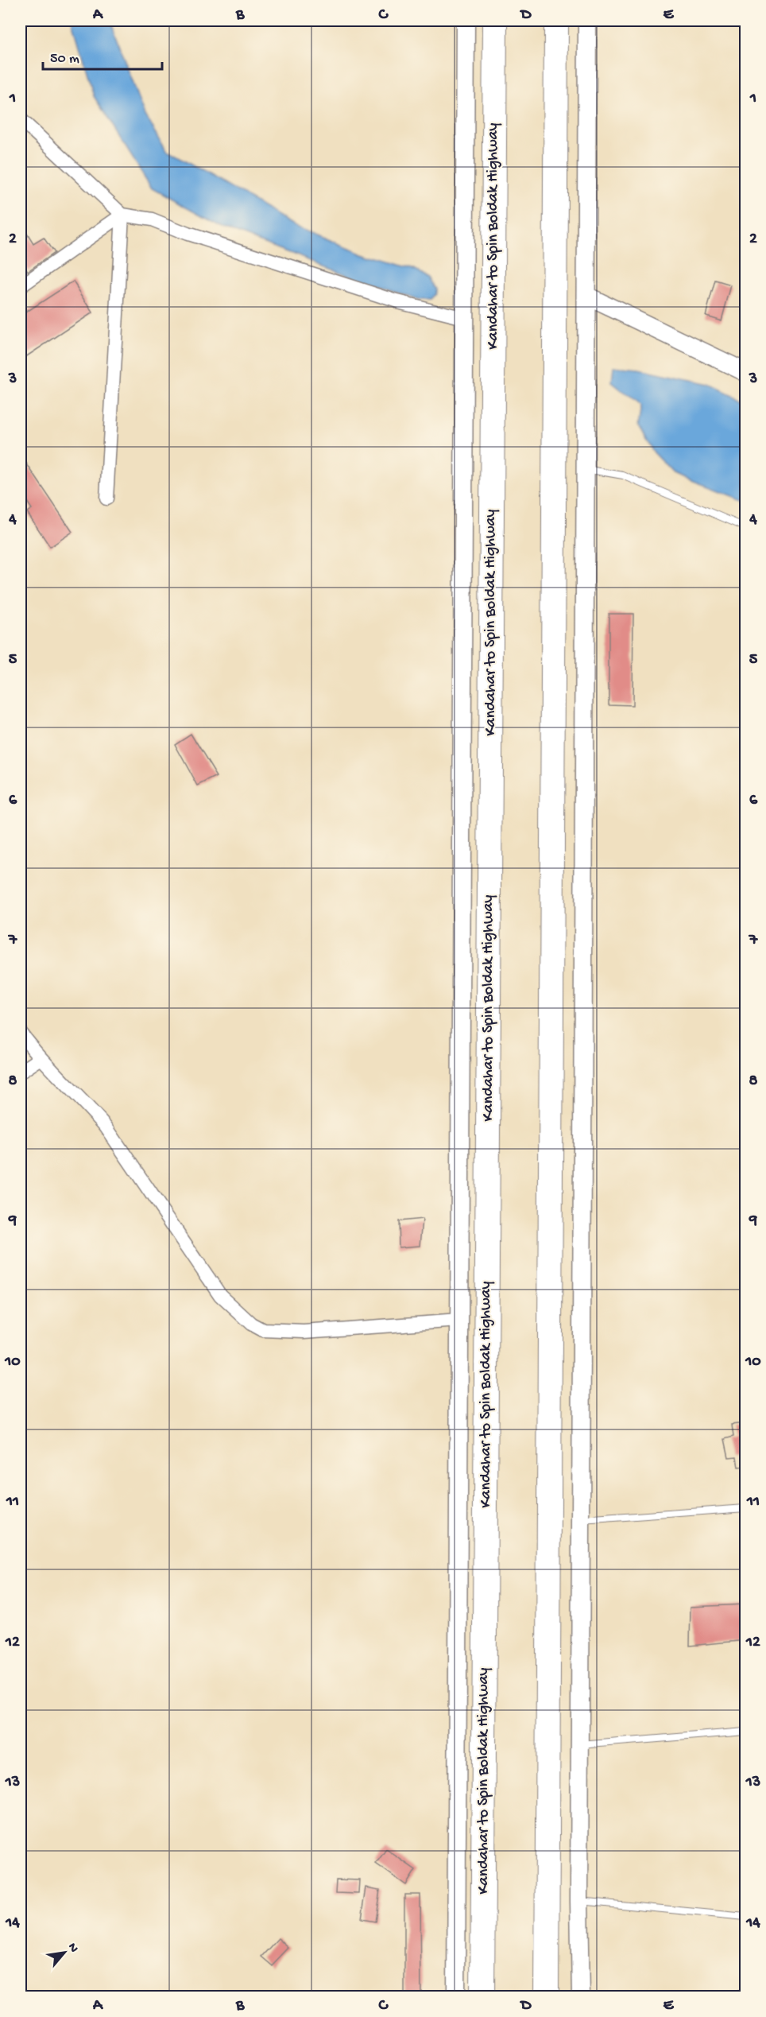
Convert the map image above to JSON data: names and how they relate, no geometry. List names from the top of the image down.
{
  "streets": {
    "highway": ["Kandahar to Spin Boldak Highway"]
  },
  "scale_bar": "50 m",
  "north": "top right",
  "grid": {
    "columns": [
      "A",
      "B",
      "C",
      "D",
      "E"
    ],
    "rows": [
      "1",
      "2",
      "3",
      "4",
      "5",
      "6",
      "7",
      "8",
      "9",
      "10",
      "11",
      "12",
      "13",
      "14"
    ]
  }
}
